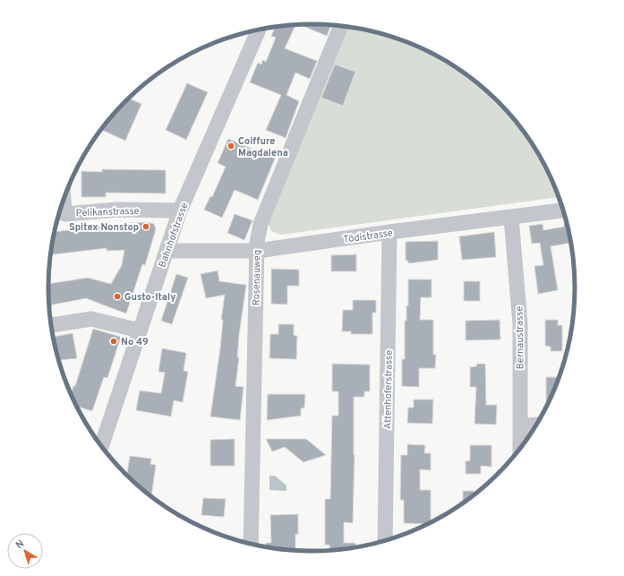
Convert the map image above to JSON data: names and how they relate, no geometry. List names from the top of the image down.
{
  "streets": {
    "street": [
      "Pelikanstrasse",
      "Bahnhofstrasse",
      "Tödistrasse",
      "Rosenauweg",
      "Bernaustrasse",
      "Attenhoferstrasse"
    ]
  },
  "crossings": [
    ["Pelikanstrasse", "Bahnhofstrasse"],
    ["Bahnhofstrasse", "Tödistrasse"],
    ["Tödistrasse", "Rosenauweg"],
    ["Tödistrasse", "Bernaustrasse"],
    ["Tödistrasse", "Attenhoferstrasse"]
  ],
  "places": [
    "Coiffure Magdalena",
    "Spitex Nonstop",
    "Gusto-Italy",
    "No 49"
  ],
  "north": "top left"
}
